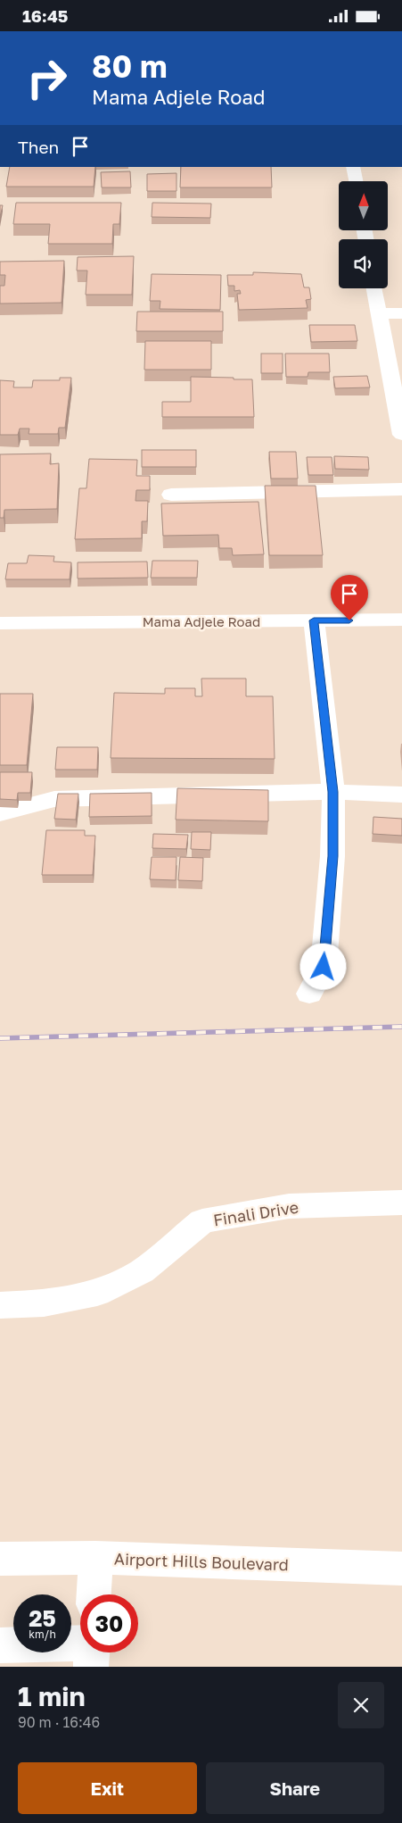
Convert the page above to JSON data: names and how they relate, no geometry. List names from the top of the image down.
{
  "streets": {
    "street": ["Mama Adjele Road", "Finali Drive", "Airport Hills Boulevard"]
  },
  "north": "top",
  "page": {
    "status": "16:45",
    "turn": ["80 m", "Mama Adjele Road"],
    "then": "Then",
    "speed": "25 km/h",
    "limit": "30",
    "heading": ["1 min", "90 m · 16:46"],
    "buttons": ["Exit", "Share"]
  }
}
